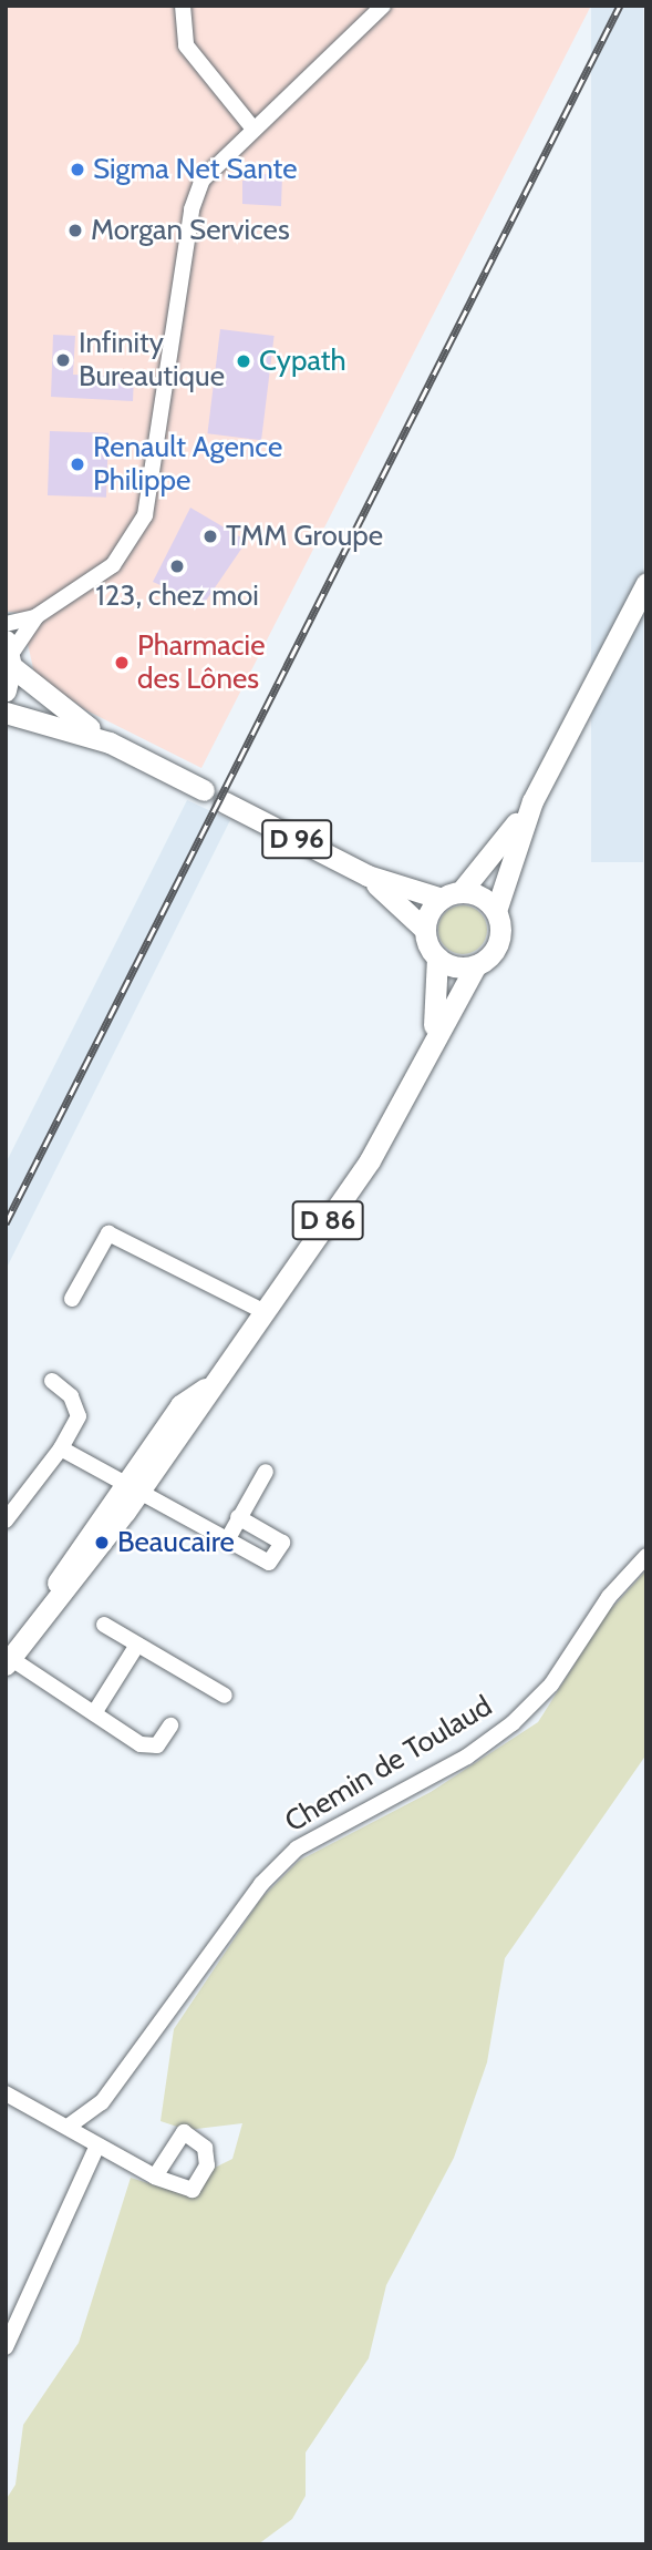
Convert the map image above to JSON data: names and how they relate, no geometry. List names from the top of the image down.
{
  "streets": {
    "main road": ["D 96", "D 86"],
    "street": ["Chemin de Toulaud"]
  },
  "crossings": [
    ["D 96", "D 86"]
  ],
  "places": [
    "Sigma Net Sante",
    "Morgan Services",
    "Infinity Bureautique",
    "Cypath",
    "Renault Agence Philippe",
    "TMM Groupe",
    "123, chez moi",
    "Pharmacie des Lônes",
    "Beaucaire"
  ]
}
